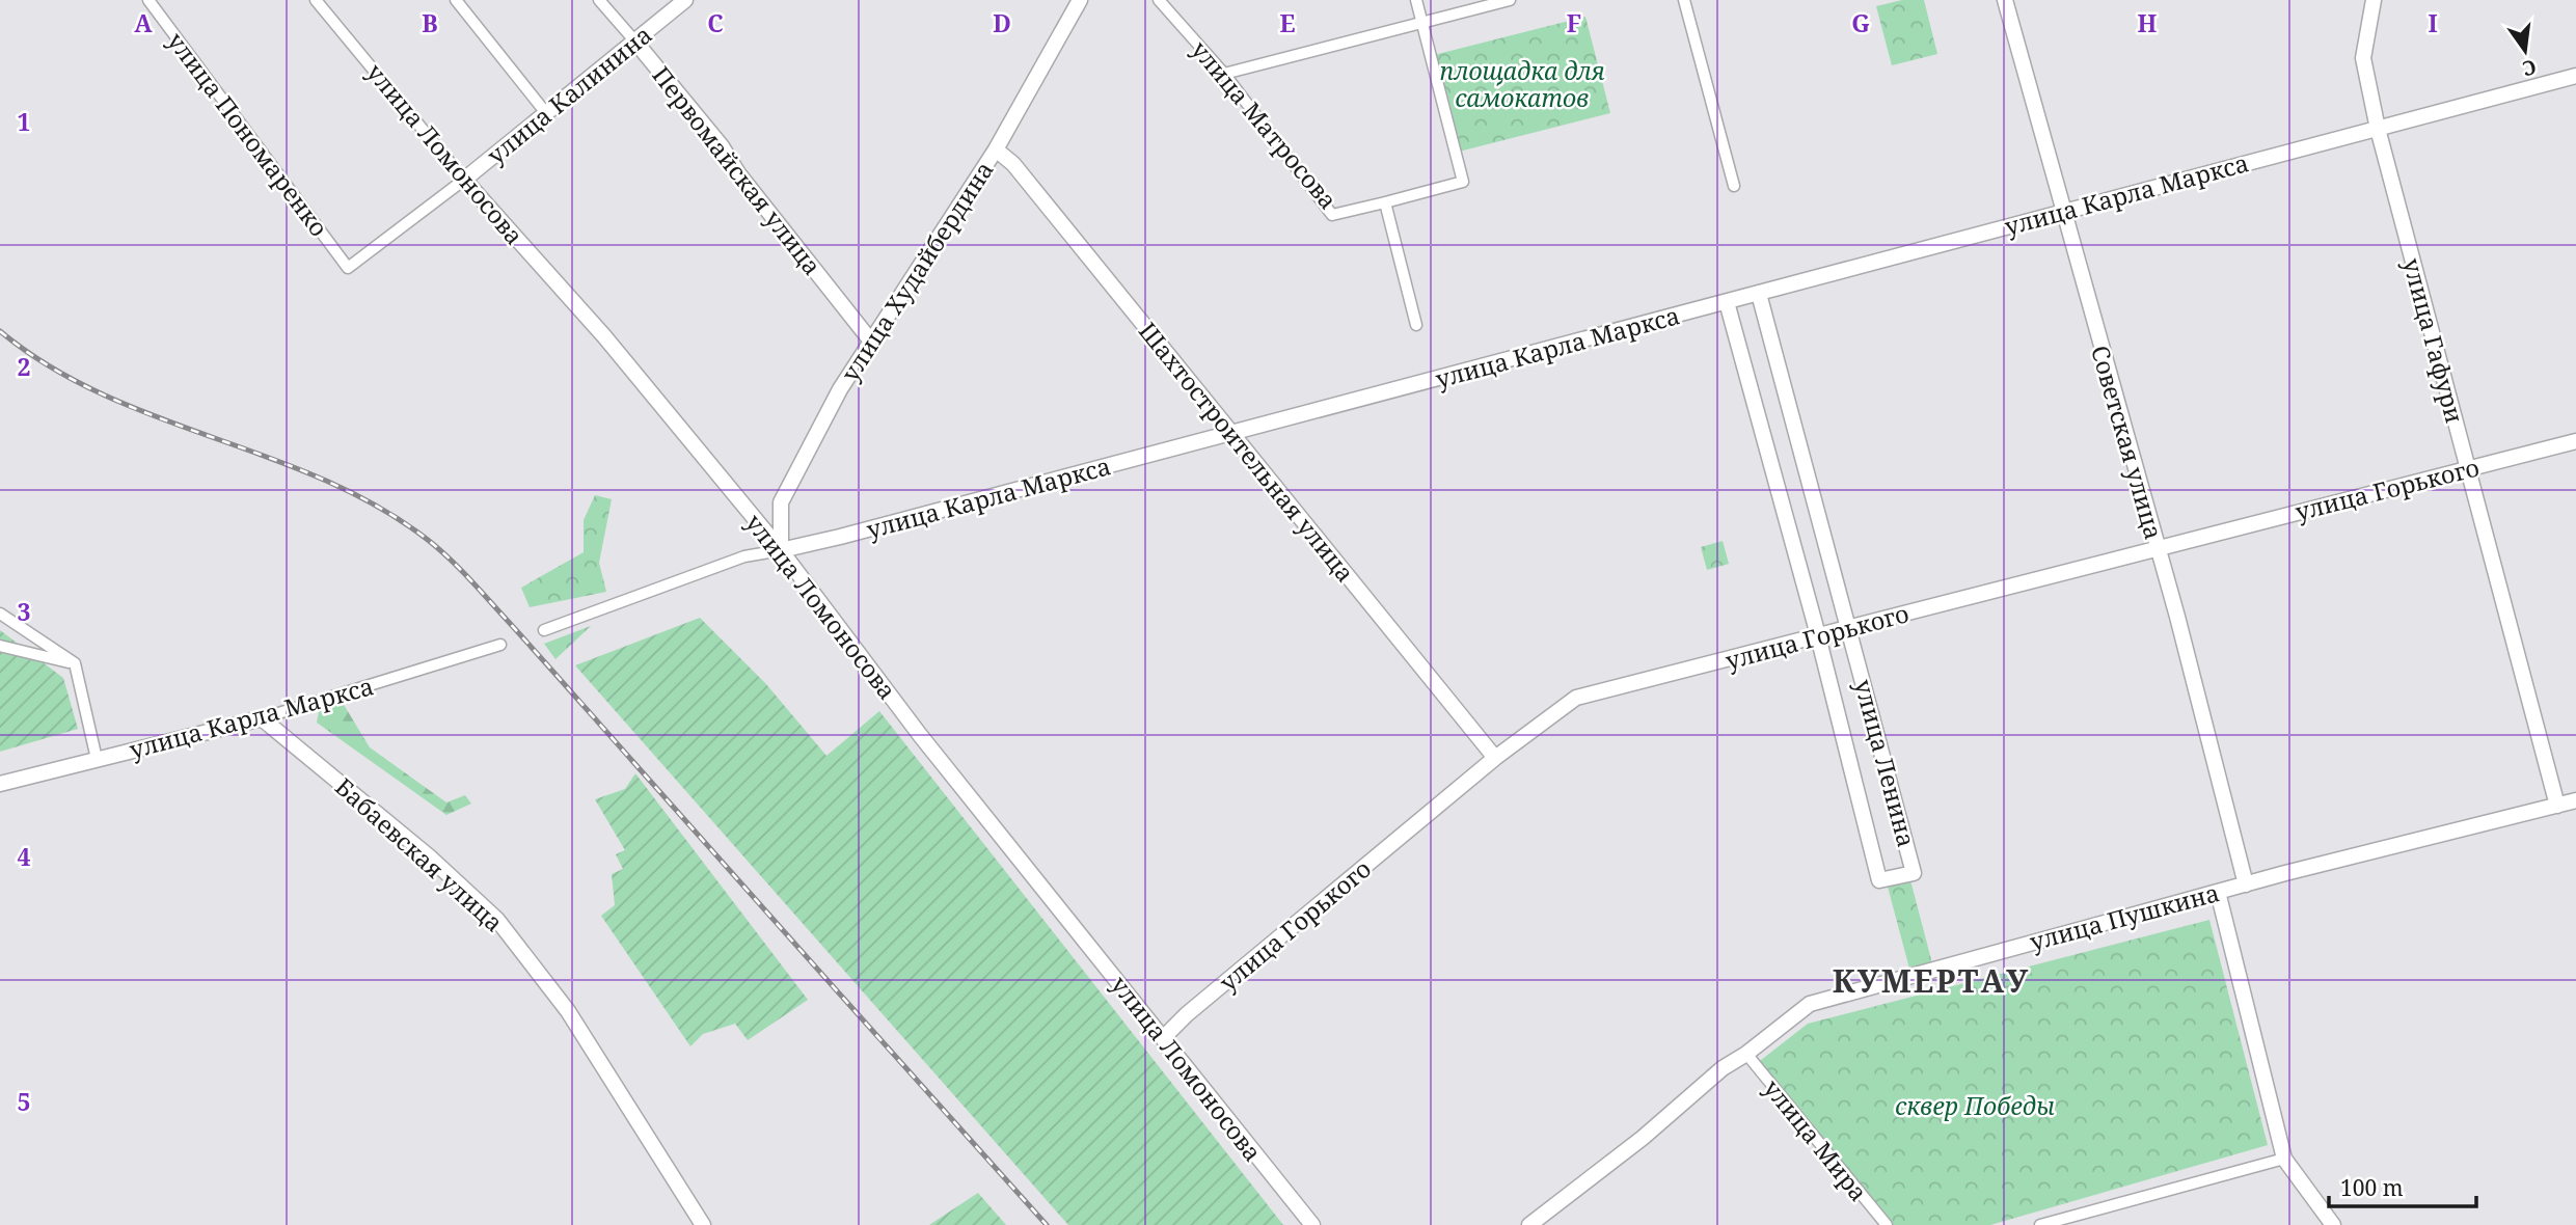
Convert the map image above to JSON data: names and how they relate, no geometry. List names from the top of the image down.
{
  "streets": {
    "main road": [
      "улица Калинина",
      "улица Ломоносова",
      "Первомайская улица",
      "улица Карла Маркса",
      "улица Худайбердина",
      "улица Гафури",
      "Советская улица",
      "Шахтостроительная улица",
      "улица Горького",
      "улица Ленина",
      "Бабаевская улица",
      "улица Пушкина"
    ],
    "street": ["улица Матросова", "улица Пономаренко", "улица Мира"]
  },
  "crossings": [
    ["улица Калинина", "улица Пономаренко"],
    ["улица Калинина", "улица Ломоносова"],
    ["улица Калинина", "Первомайская улица"],
    ["улица Ломоносова", "улица Карла Маркса"],
    ["улица Ломоносова", "улица Худайбердина"],
    ["улица Ломоносова", "улица Горького"],
    ["Первомайская улица", "улица Худайбердина"],
    ["улица Карла Маркса", "улица Худайбердина"],
    ["улица Карла Маркса", "улица Гафури"],
    ["улица Карла Маркса", "Советская улица"],
    ["улица Карла Маркса", "Шахтостроительная улица"],
    ["улица Карла Маркса", "улица Ленина"],
    ["улица Карла Маркса", "Бабаевская улица"],
    ["улица Худайбердина", "Шахтостроительная улица"],
    ["улица Гафури", "улица Горького"],
    ["улица Гафури", "улица Пушкина"],
    ["Советская улица", "улица Горького"],
    ["Советская улица", "улица Пушкина"],
    ["Шахтостроительная улица", "улица Горького"],
    ["улица Горького", "улица Ленина"],
    ["улица Пушкина", "улица Мира"]
  ],
  "districts": ["КУМЕРТАУ"],
  "parks": ["площадка для самокатов", "сквер Победы"],
  "scale_bar": "100 m",
  "north": "bottom",
  "grid": {
    "columns": [
      "A",
      "B",
      "C",
      "D",
      "E",
      "F",
      "G",
      "H",
      "I"
    ],
    "rows": [
      "1",
      "2",
      "3",
      "4",
      "5"
    ]
  }
}
